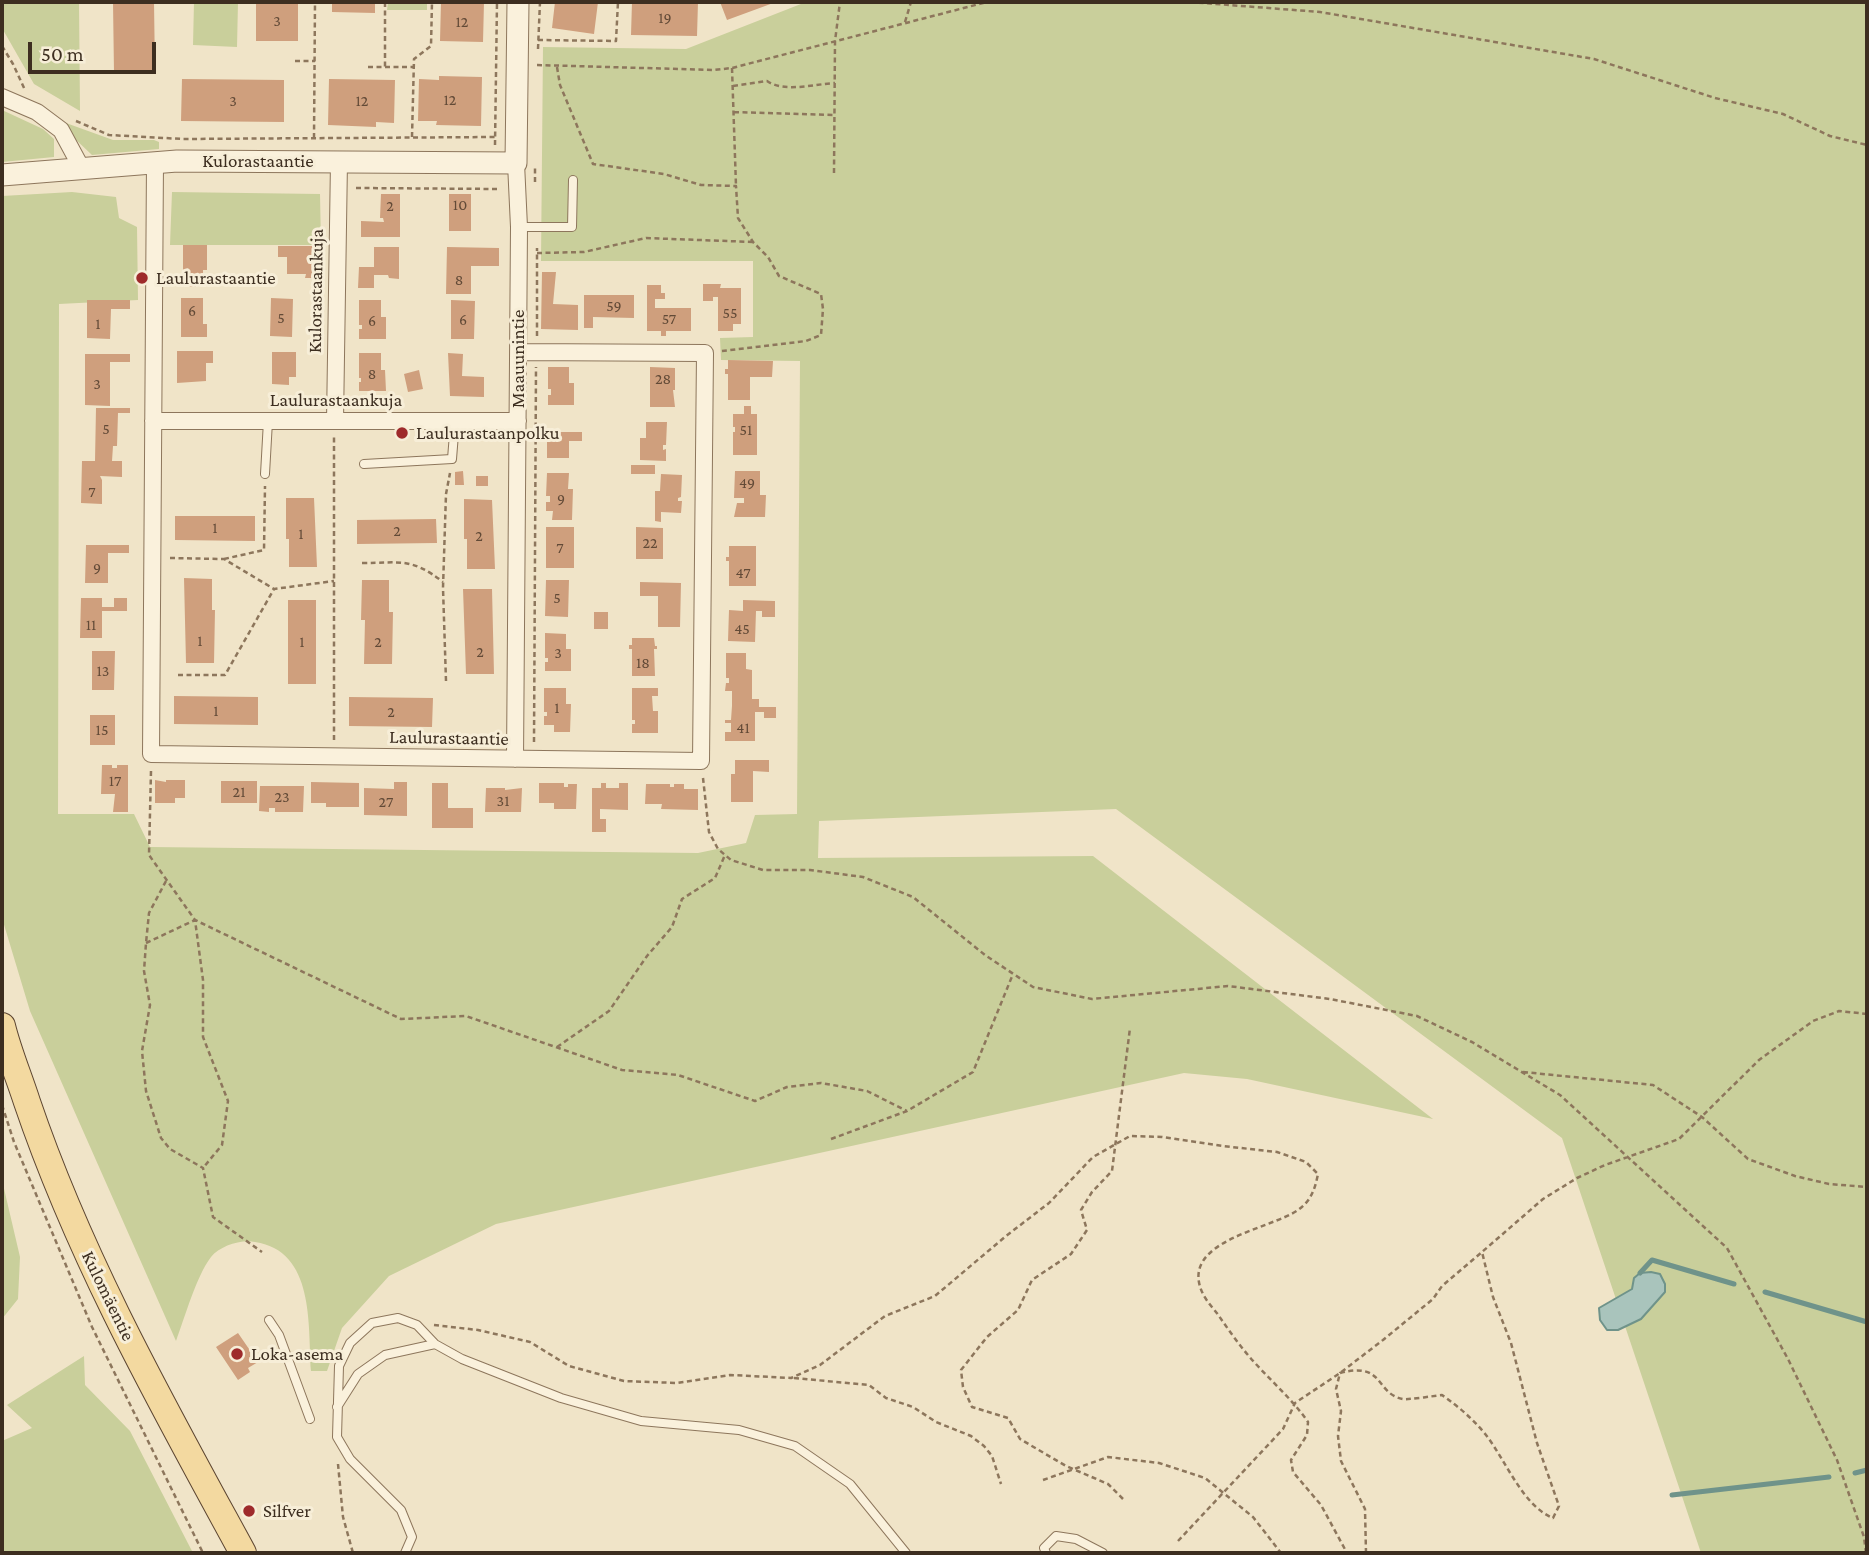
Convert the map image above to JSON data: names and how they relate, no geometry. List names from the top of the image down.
{
  "streets": {
    "main road": ["Kulomäentie"],
    "street": [
      "Kulorastaantie",
      "Kulorastaankuja",
      "Maauunintie",
      "Laulurastaankuja",
      "Laulurastaantie"
    ]
  },
  "crossings": [
    ["Kulorastaantie", "Kulorastaankuja"],
    ["Kulorastaantie", "Maauunintie"],
    ["Kulorastaankuja", "Laulurastaankuja"],
    ["Maauunintie", "Laulurastaankuja"],
    ["Maauunintie", "Laulurastaantie"]
  ],
  "places": [
    "Laulurastaantie",
    "Laulurastaanpolku",
    "Loka-asema",
    "Silfver"
  ],
  "house_numbers": [
    "19",
    "3",
    "12",
    "12",
    "3",
    "12",
    "10",
    "2",
    "8",
    "59",
    "6",
    "55",
    "5",
    "57",
    "6",
    "6",
    "1",
    "8",
    "28",
    "3",
    "5",
    "51",
    "49",
    "7",
    "9",
    "1",
    "2",
    "1",
    "2",
    "22",
    "7",
    "9",
    "47",
    "5",
    "11",
    "45",
    "1",
    "1",
    "2",
    "2",
    "3",
    "18",
    "13",
    "1",
    "1",
    "2",
    "41",
    "15",
    "17",
    "21",
    "23",
    "31",
    "27"
  ],
  "scale_bar": "50 m"
}
